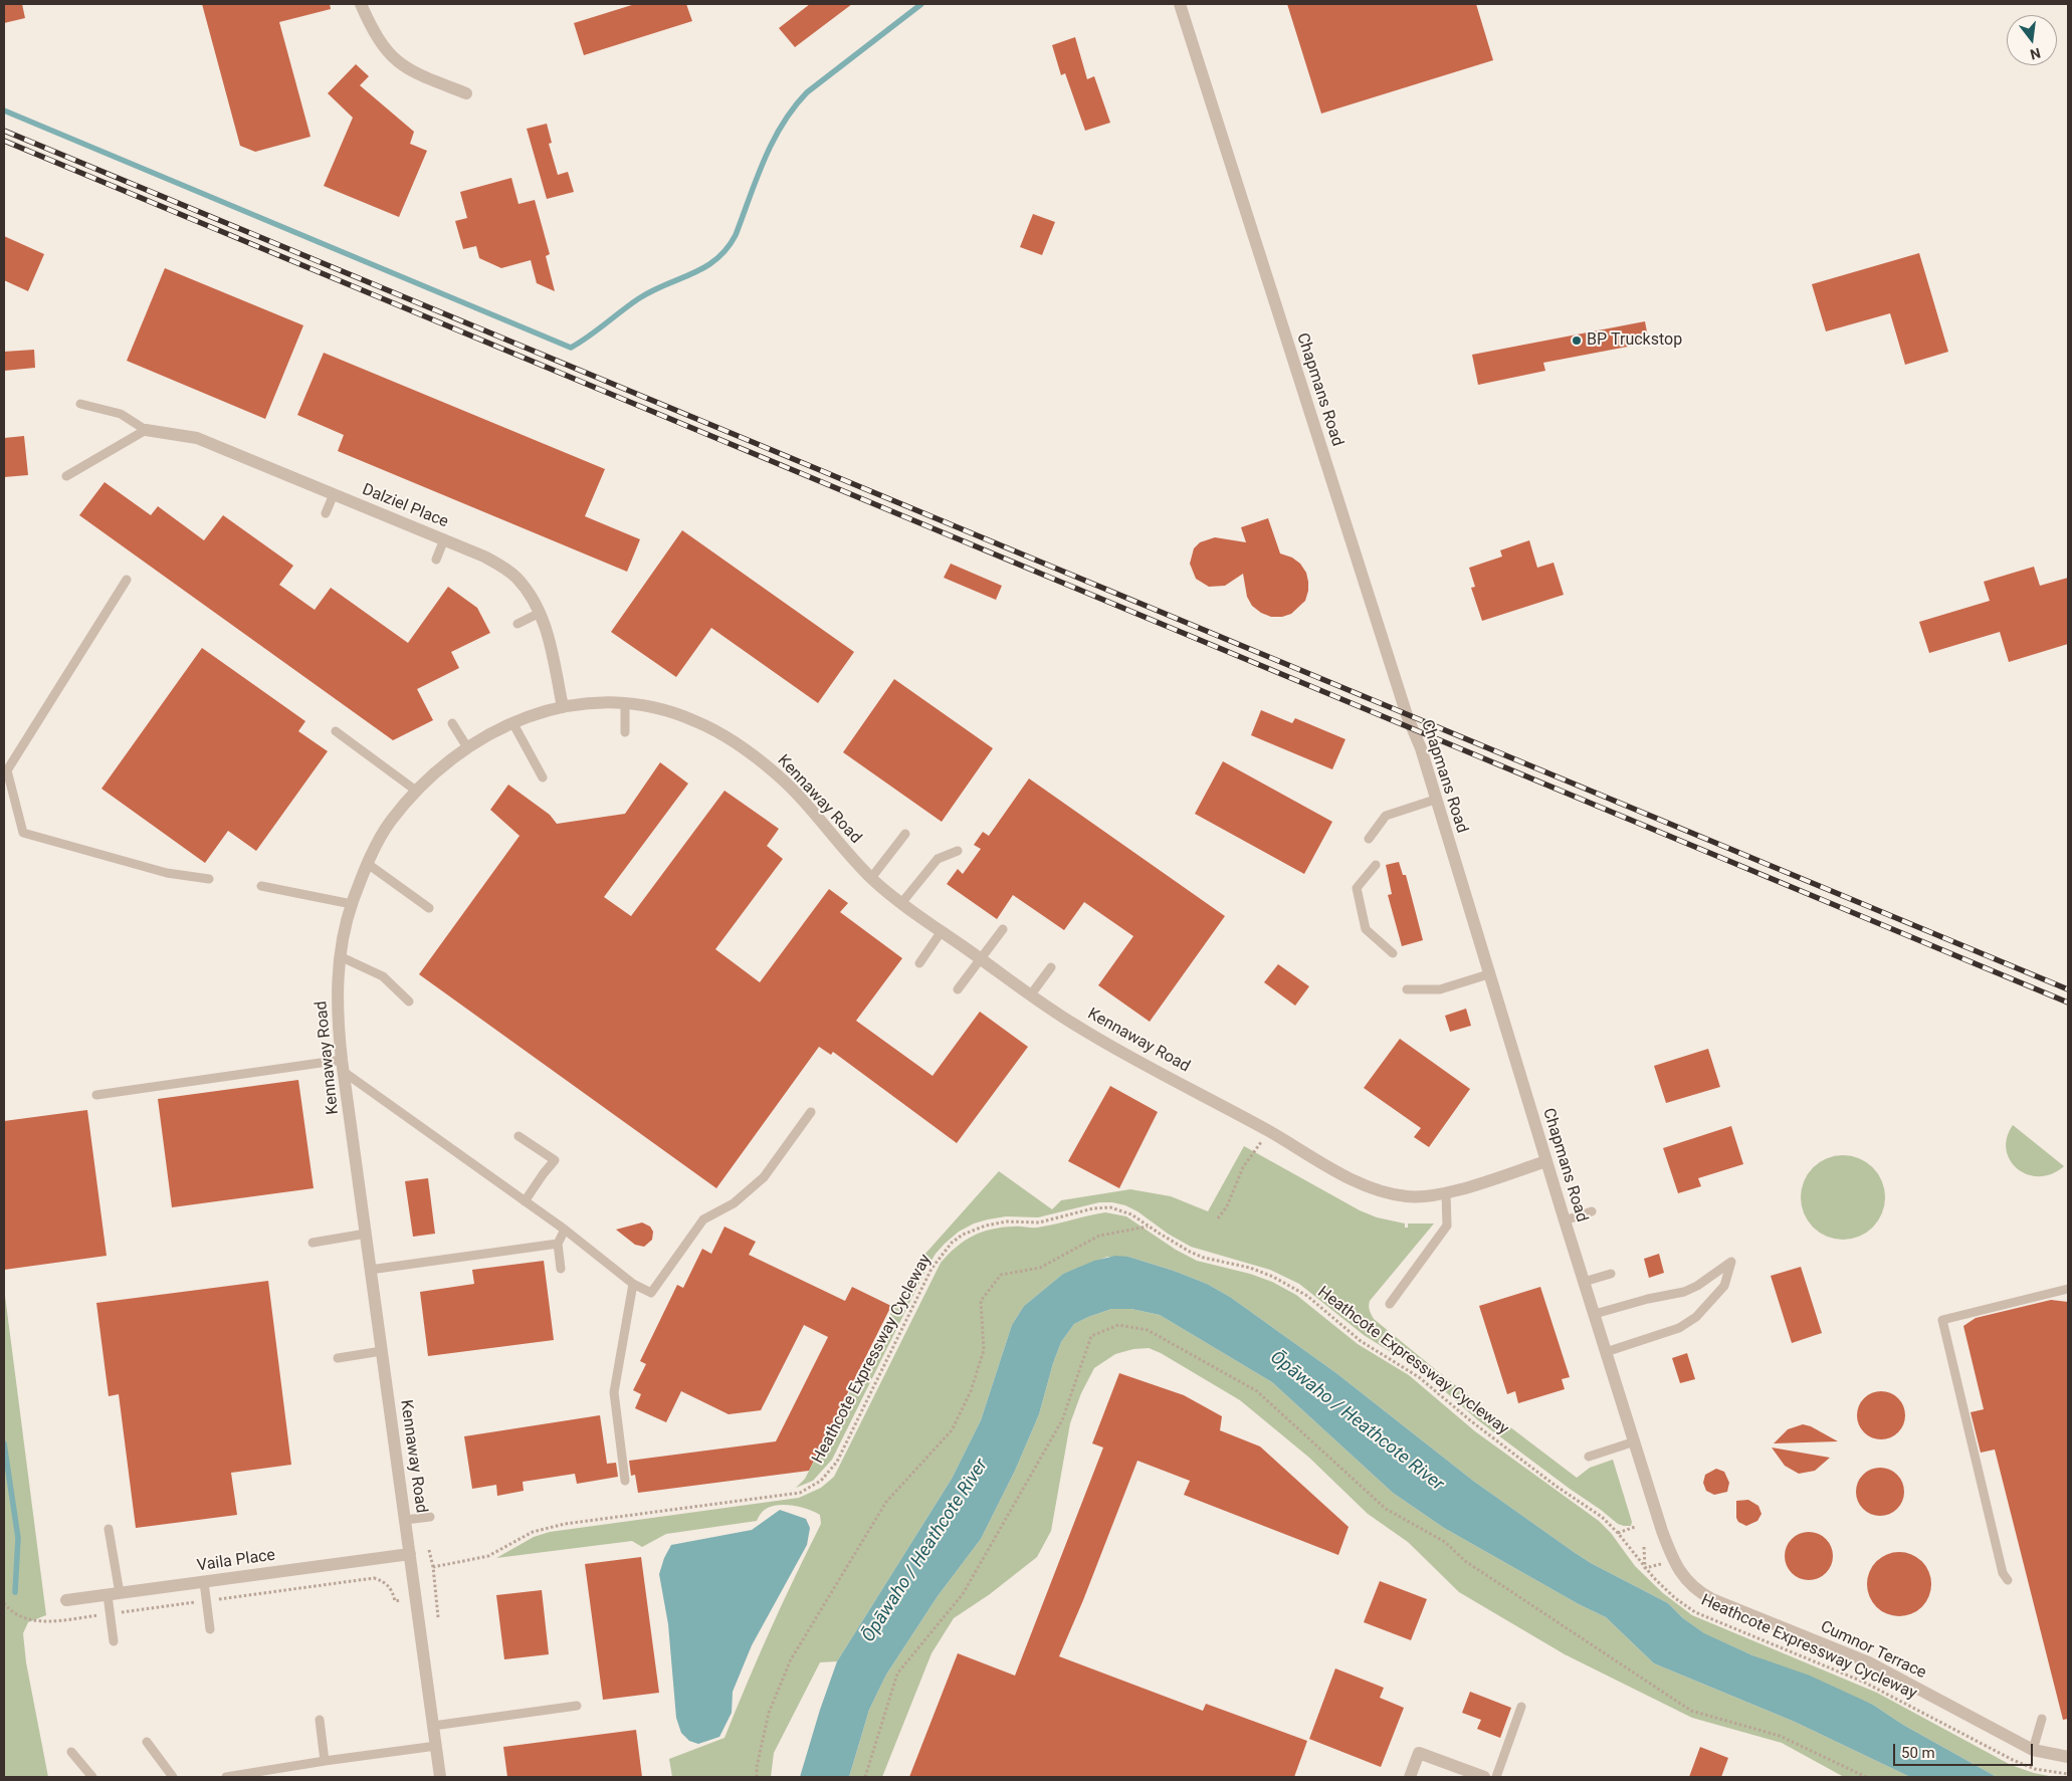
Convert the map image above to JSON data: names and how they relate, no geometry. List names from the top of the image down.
{
  "streets": {
    "street": [
      "Chapmans Road",
      "Dalziel Place",
      "Kennaway Road",
      "Vaila Place",
      "Cumnor Terrace"
    ],
    "path": ["Heathcote Expressway Cycleway"]
  },
  "crossings": [
    ["Chapmans Road", "Kennaway Road"],
    ["Chapmans Road", "Cumnor Terrace"],
    ["Dalziel Place", "Kennaway Road"],
    ["Kennaway Road", "Vaila Place"]
  ],
  "water": ["Ōpāwaho / Heathcote River"],
  "places": ["BP Truckstop"],
  "scale_bar": "50 m",
  "north": "bottom"
}
